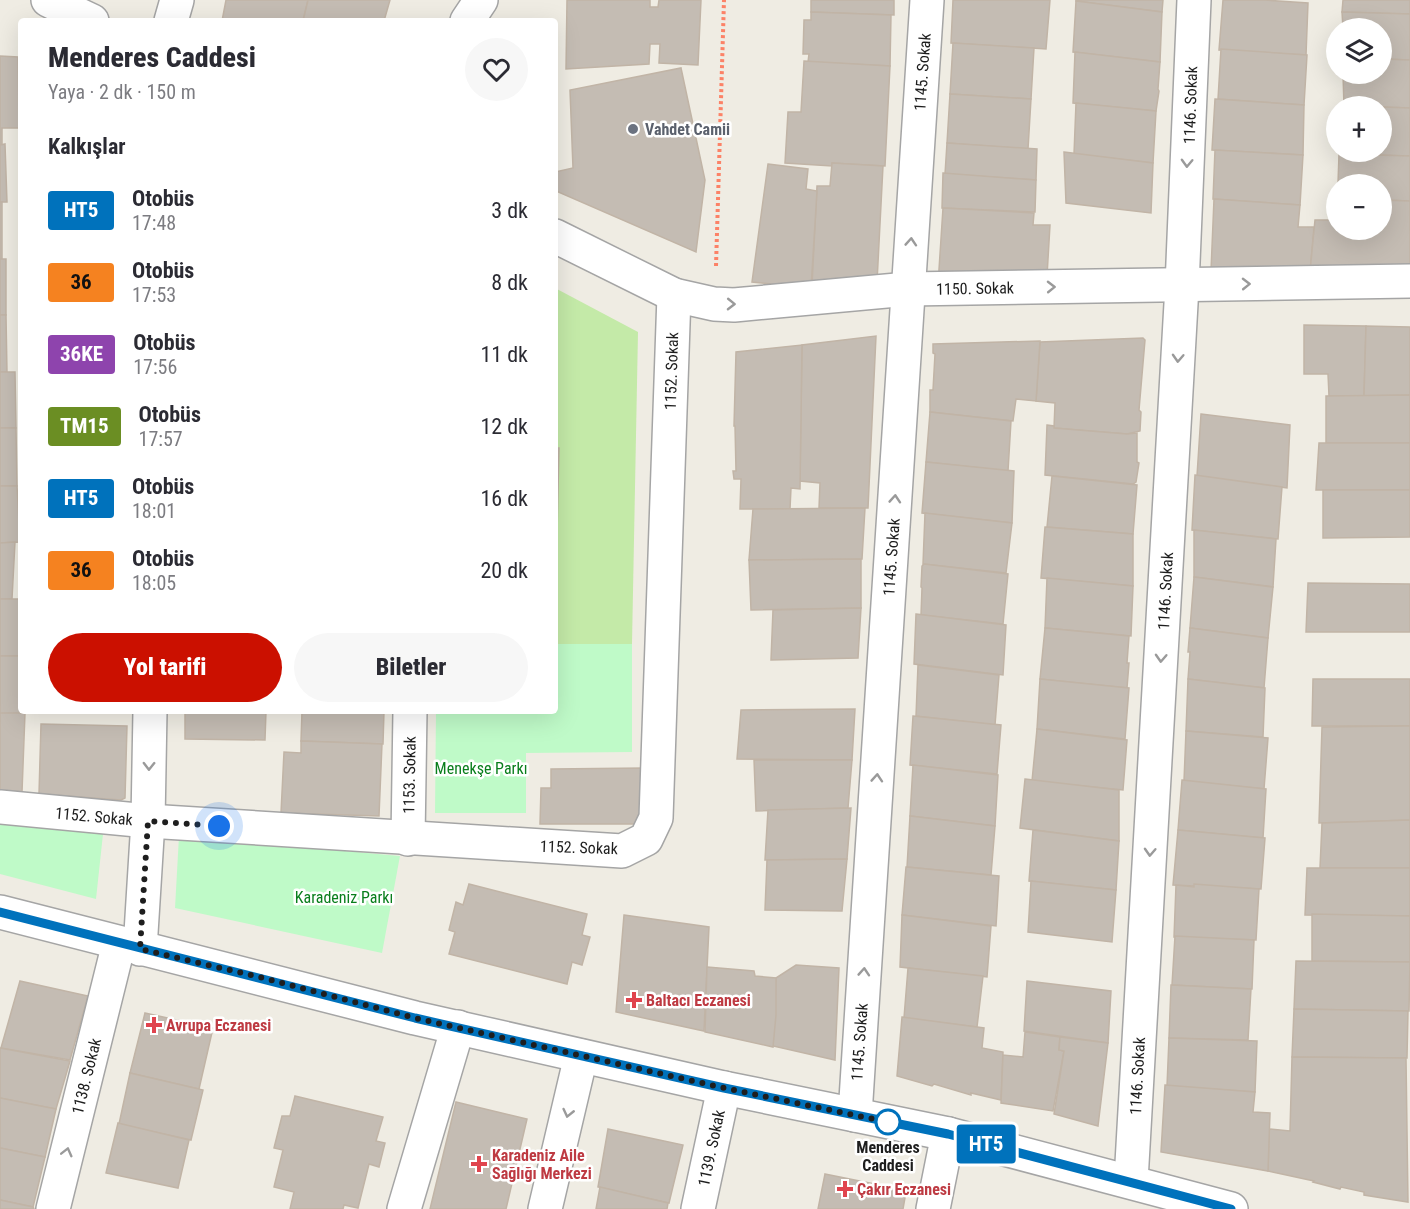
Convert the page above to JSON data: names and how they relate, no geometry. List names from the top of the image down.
{
  "streets": {
    "street": [
      "1145. Sokak",
      "1146. Sokak",
      "1150. Sokak",
      "1152. Sokak",
      "1153. Sokak",
      "1138. Sokak",
      "1139. Sokak"
    ]
  },
  "crossings": [
    ["1145. Sokak", "1150. Sokak"],
    ["1146. Sokak", "1150. Sokak"],
    ["1150. Sokak", "1152. Sokak"],
    ["1152. Sokak", "1153. Sokak"],
    ["1152. Sokak", "1138. Sokak"]
  ],
  "one_way": ["1145. Sokak", "1146. Sokak", "1150. Sokak"],
  "parks": ["Menekşe Parkı", "Karadeniz Parkı"],
  "places": {
    "other": ["Vahdet Camii", "Menderes Caddesi"],
    "health": [
      "Baltacı Eczanesi",
      "Avrupa Eczanesi",
      "Karadeniz Aile Sağlığı Merkezi",
      "Çakır Eczanesi"
    ]
  },
  "lines": ["bus line HT5"],
  "page": {
    "on_map": "HT5",
    "map_buttons": ["+", "−"],
    "heading": [
      ["Menderes Caddesi", "Yaya · 2 dk · 150 m"],
      "Kalkışlar"
    ],
    "list": [
      {
        "mark": "HT5",
        "name": "Otobüs",
        "note": "17:48",
        "value": "3 dk"
      },
      {
        "mark": "36",
        "name": "Otobüs",
        "note": "17:53",
        "value": "8 dk"
      },
      {
        "mark": "36KE",
        "name": "Otobüs",
        "note": "17:56",
        "value": "11 dk"
      },
      {
        "mark": "TM15",
        "name": "Otobüs",
        "note": "17:57",
        "value": "12 dk"
      },
      {
        "mark": "HT5",
        "name": "Otobüs",
        "note": "18:01",
        "value": "16 dk"
      },
      {
        "mark": "36",
        "name": "Otobüs",
        "note": "18:05",
        "value": "20 dk"
      }
    ],
    "buttons": ["Yol tarifi", "Biletler"]
  }
}
